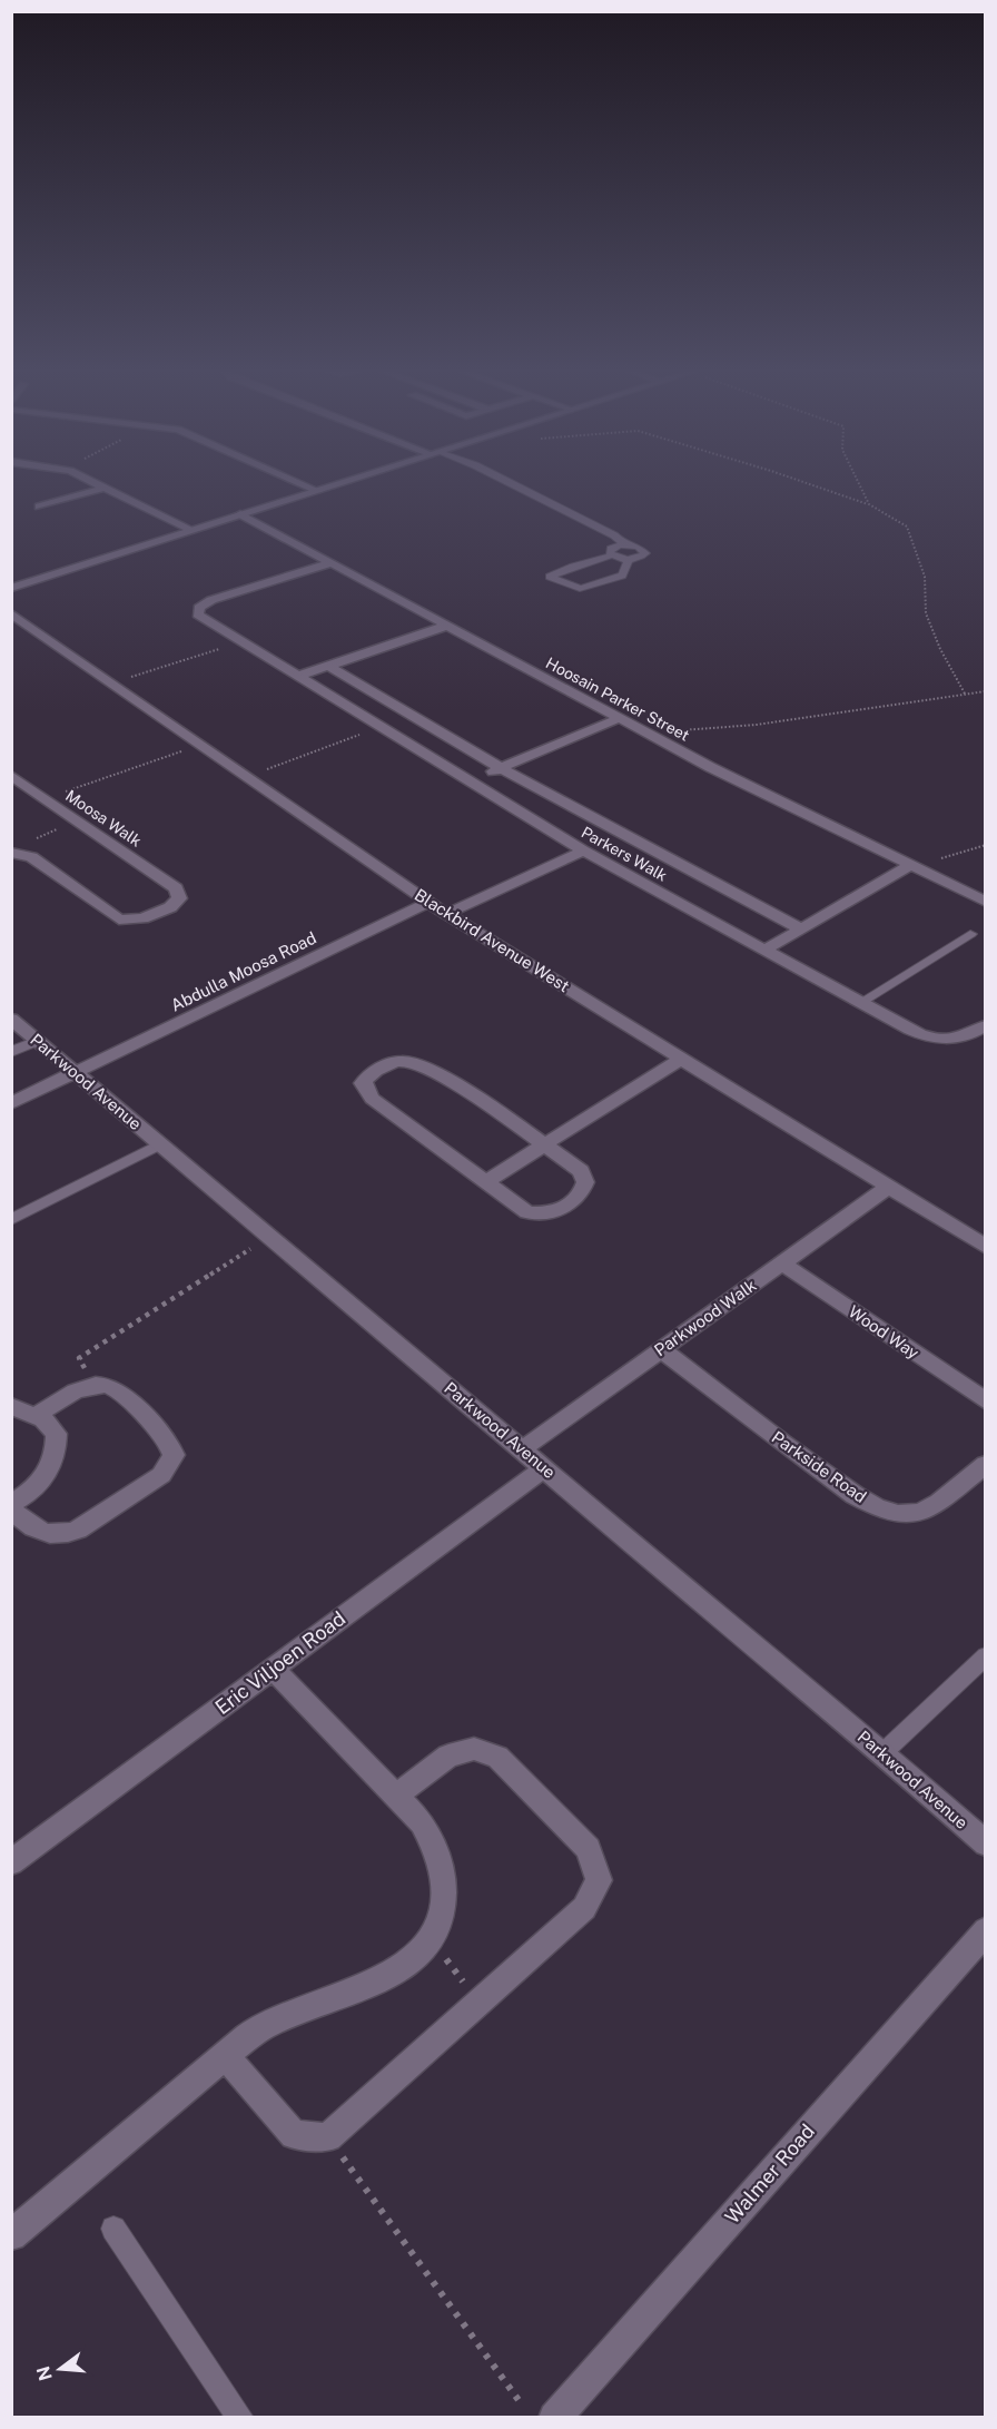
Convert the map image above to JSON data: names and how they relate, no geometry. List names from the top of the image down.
{
  "streets": {
    "street": [
      "Hoosain Parker Street",
      "Moosa Walk",
      "Parkers Walk",
      "Blackbird Avenue West",
      "Abdulla Moosa Road",
      "Parkwood Avenue",
      "Parkwood Walk",
      "Wood Way",
      "Parkside Road",
      "Eric Viljoen Road",
      "Walmer Road"
    ]
  },
  "crossings": [
    ["Hoosain Parker Street", "Parkers Walk"],
    ["Blackbird Avenue West", "Abdulla Moosa Road"],
    ["Blackbird Avenue West", "Parkwood Walk"],
    ["Abdulla Moosa Road", "Parkwood Avenue"],
    ["Parkwood Avenue", "Parkwood Walk"],
    ["Parkwood Avenue", "Eric Viljoen Road"],
    ["Parkwood Walk", "Wood Way"],
    ["Parkwood Walk", "Parkside Road"]
  ],
  "north": "left"
}
